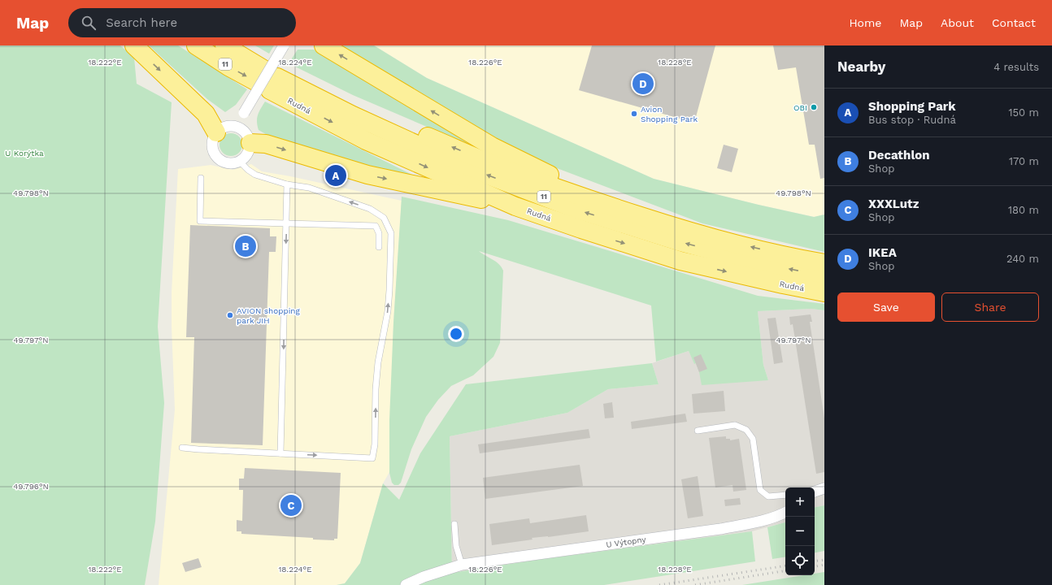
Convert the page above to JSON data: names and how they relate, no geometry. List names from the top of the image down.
{
  "streets": {
    "highway": ["11", "Rudná"],
    "street": ["U Výtopny"]
  },
  "parks": ["U Korýtka"],
  "places": ["OBI", "Avion Shopping Park", "AVION shopping park JIH"],
  "page": {
    "header": "Map",
    "search": "Search here",
    "nav": [
      "Home",
      "Map",
      "About",
      "Contact"
    ],
    "heading": ["Nearby", "4 results"],
    "pins": [
      "D",
      "A",
      "B",
      "C"
    ],
    "list": [
      {
        "mark": "A",
        "name": "Shopping Park",
        "note": "Bus stop · Rudná",
        "value": "150 m"
      },
      {
        "mark": "B",
        "name": "Decathlon",
        "note": "Shop",
        "value": "170 m"
      },
      {
        "mark": "C",
        "name": "XXXLutz",
        "note": "Shop",
        "value": "180 m"
      },
      {
        "mark": "D",
        "name": "IKEA",
        "note": "Shop",
        "value": "240 m"
      }
    ],
    "buttons": ["Save", "Share"],
    "map_buttons": ["+", "−"]
  },
  "coordinates": [
    "18.222°E",
    "18.224°E",
    "18.226°E",
    "18.228°E",
    "49.798°N",
    "49.797°N",
    "49.796°N"
  ]
}
